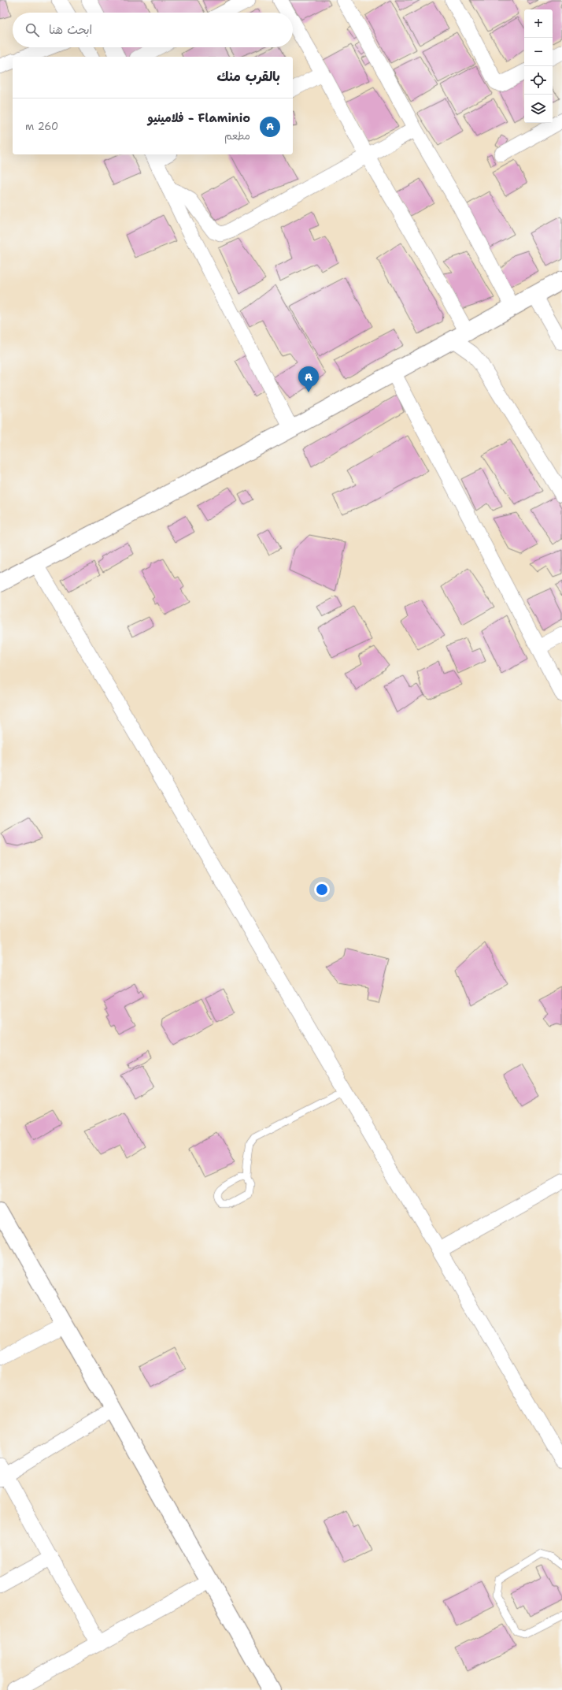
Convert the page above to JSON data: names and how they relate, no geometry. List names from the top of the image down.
{
  "page": {
    "map_buttons": ["+", "−"],
    "search": "ابحث هنا",
    "heading": "بالقرب منك",
    "list": [
      {
        "mark": "A",
        "name": "Flaminio - فلامينيو",
        "note": "مطعم",
        "value": "260 m"
      }
    ],
    "pins": "A"
  }
}
